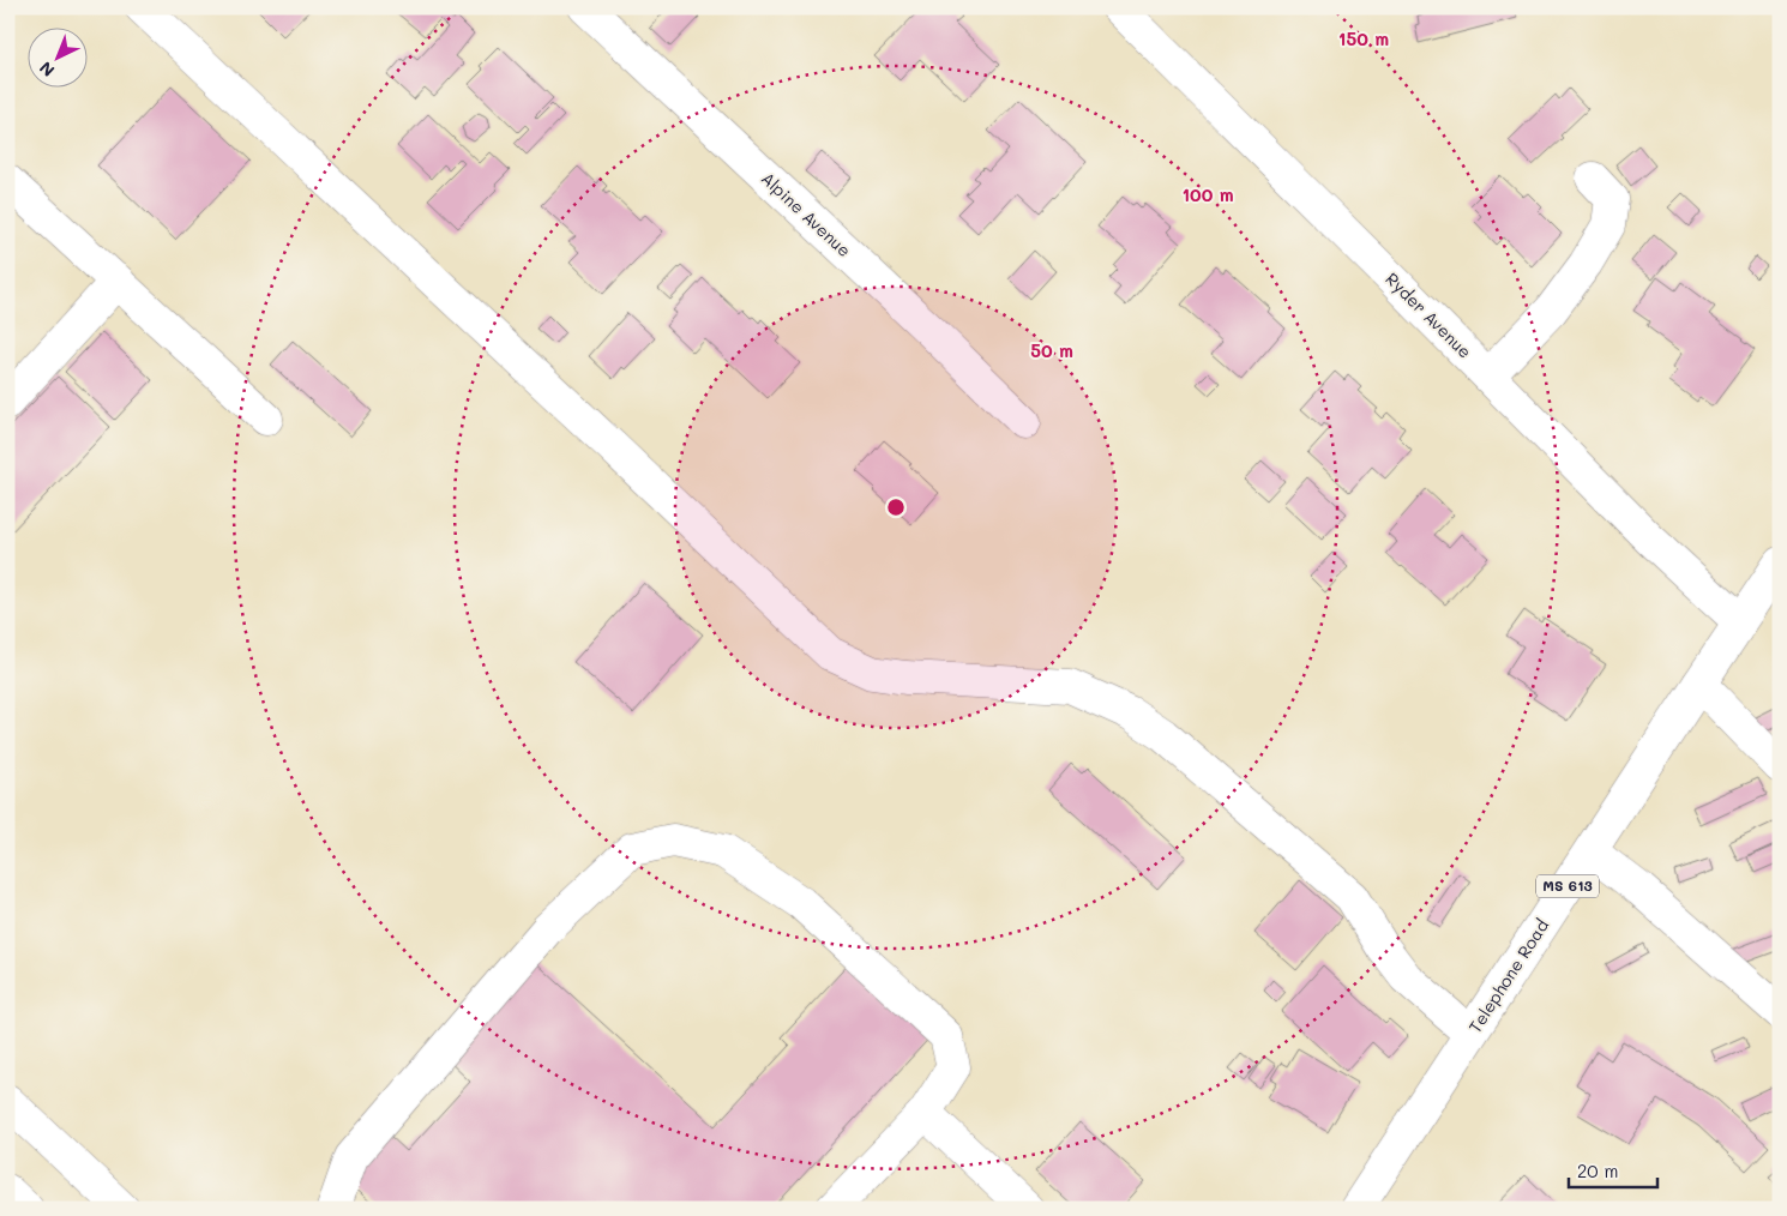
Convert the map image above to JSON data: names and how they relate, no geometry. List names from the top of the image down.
{
  "streets": {
    "street": [
      "Alpine Avenue",
      "Ryder Avenue",
      "MS 613",
      "Telephone Road"
    ]
  },
  "crossings": [
    ["Ryder Avenue", "Telephone Road"]
  ],
  "scale_bar": "20 m",
  "north": "bottom left",
  "rings": ["150 m", "100 m", "50 m"]
}
